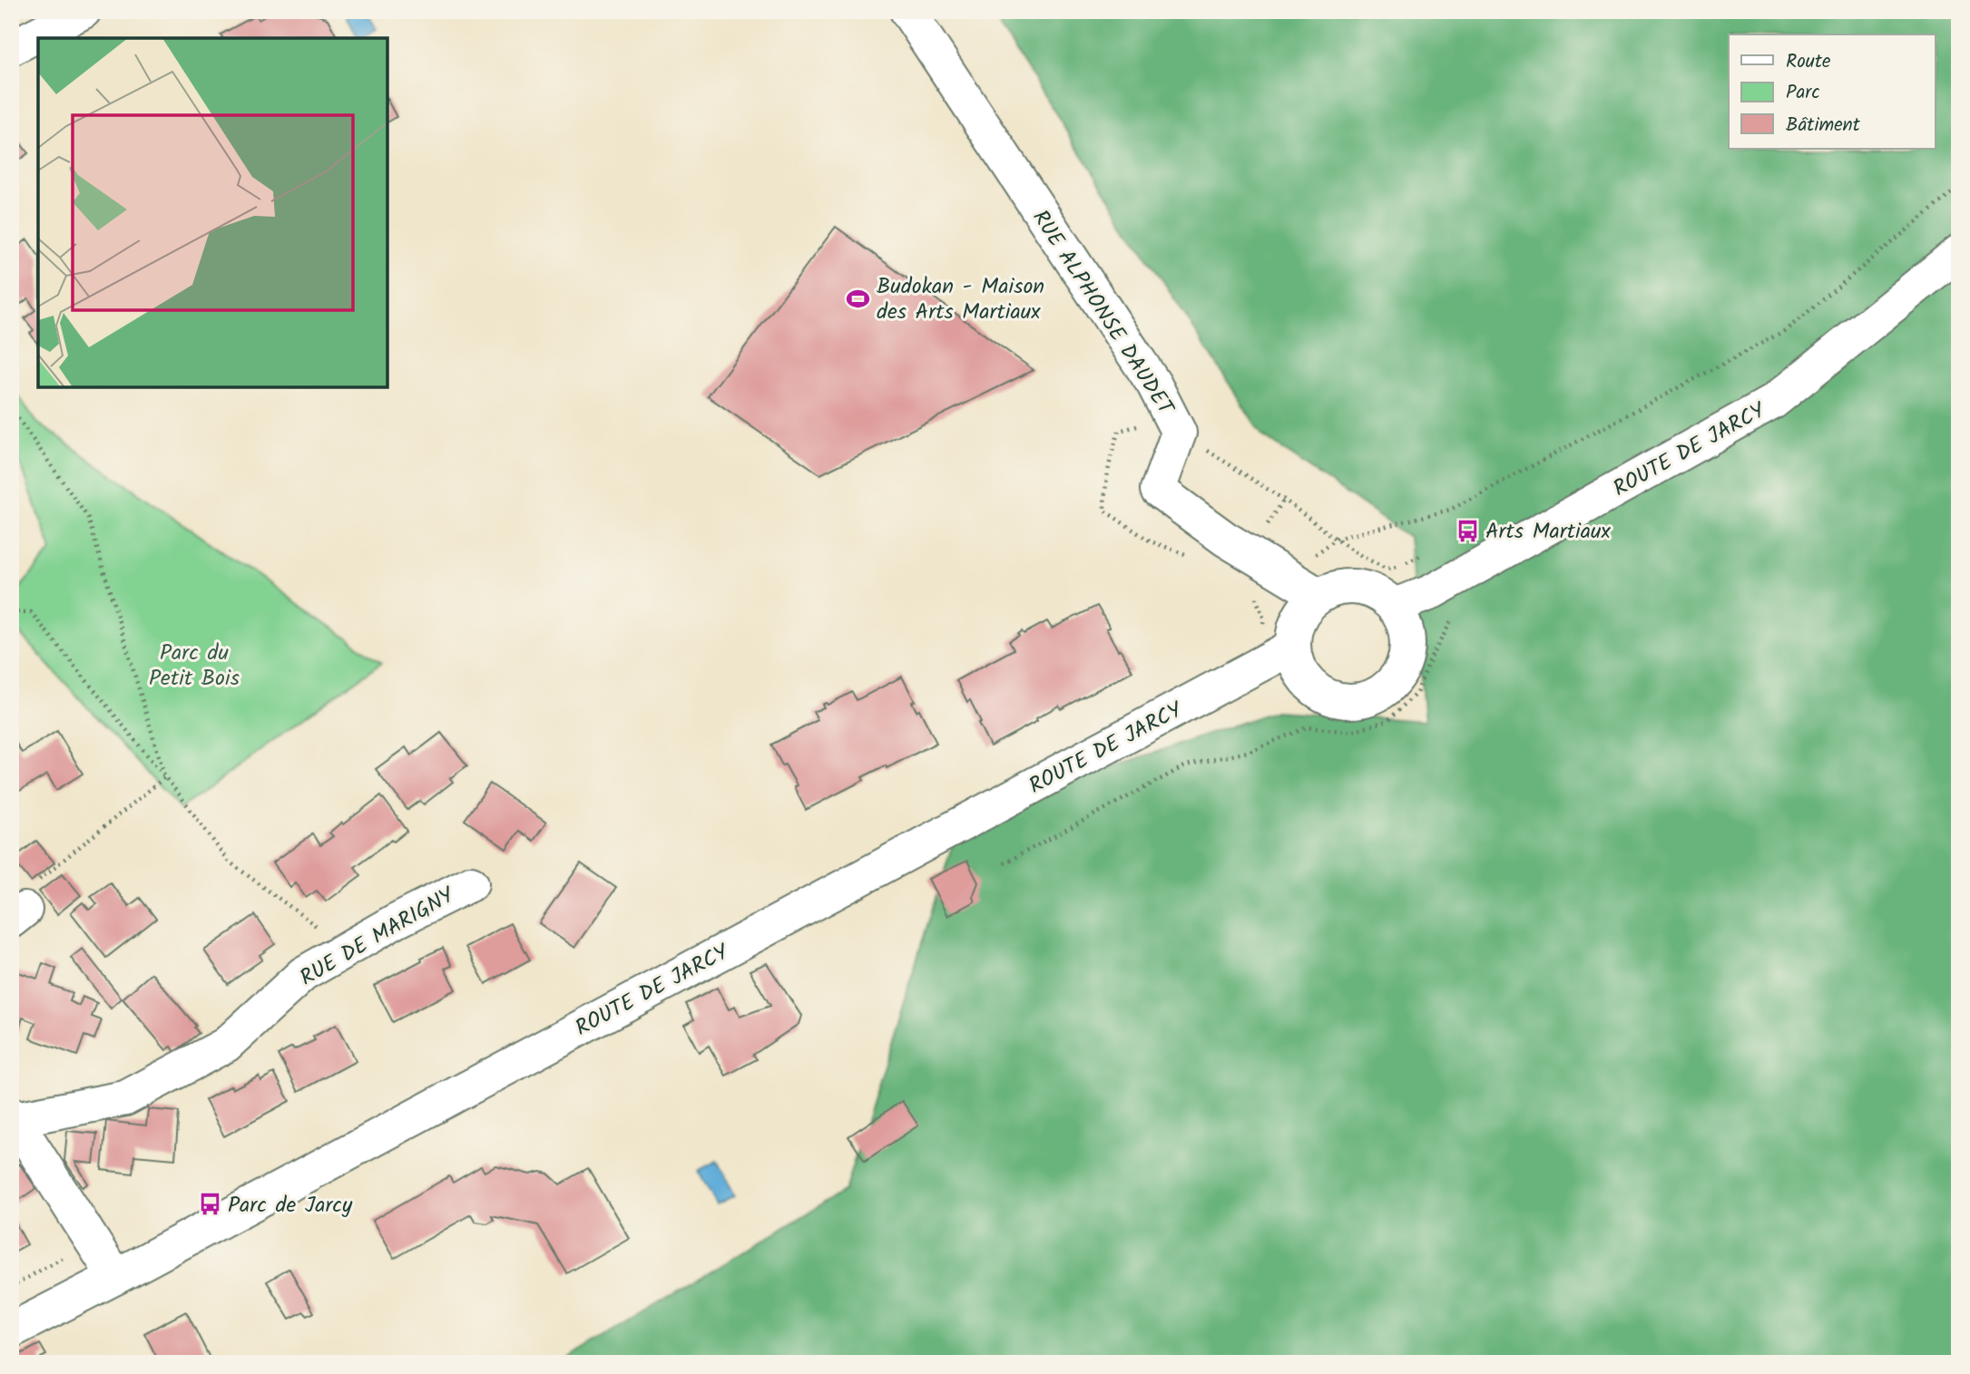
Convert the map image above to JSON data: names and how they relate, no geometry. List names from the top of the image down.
{
  "streets": {
    "street": ["RUE ALPHONSE DAUDET", "ROUTE DE JARCY", "RUE DE MARIGNY"]
  },
  "crossings": [
    ["RUE ALPHONSE DAUDET", "ROUTE DE JARCY"]
  ],
  "parks": ["Parc du Petit Bois"],
  "places": {
    "sports": ["Budokan - Maison des Arts Martiaux"],
    "bus stop": ["Arts Martiaux", "Parc de Jarcy"]
  },
  "legend": ["Route", "Parc", "Bâtiment"]
}
